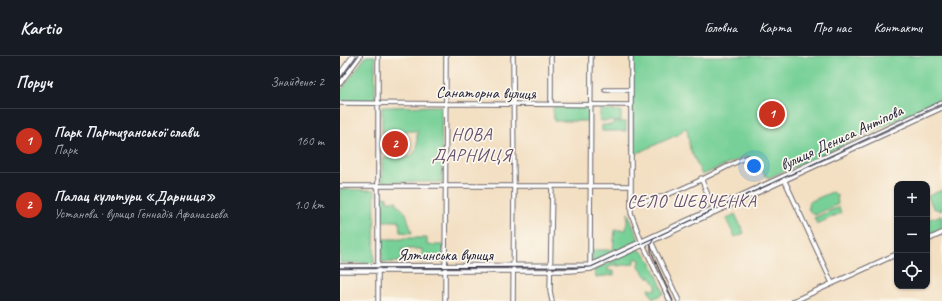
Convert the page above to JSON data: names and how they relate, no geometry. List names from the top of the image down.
{
  "streets": {
    "street": ["Санаторна вулиця", "вулиця Дениса Антіпова", "Ялтинська вулиця"]
  },
  "crossings": [
    ["вулиця Дениса Антіпова", "Ялтинська вулиця"]
  ],
  "districts": ["НОВА ДАРНИЦЯ", "СЕЛО ШЕВЧЕНКА"],
  "page": {
    "header": "Kartio",
    "nav": [
      "Головна",
      "Карта",
      "Про нас",
      "Контакти"
    ],
    "heading": ["Поруч", "Знайдено: 2"],
    "pins": ["1", "2"],
    "list": [
      {
        "mark": "1",
        "name": "Парк Партизанської слави",
        "note": "Парк",
        "value": "160 m"
      },
      {
        "mark": "2",
        "name": "Палац культури «Дарниця»",
        "note": "Установа · вулиця Геннадія Афанасьєва",
        "value": "1.0 km"
      }
    ],
    "map_buttons": ["+", "−"]
  }
}
